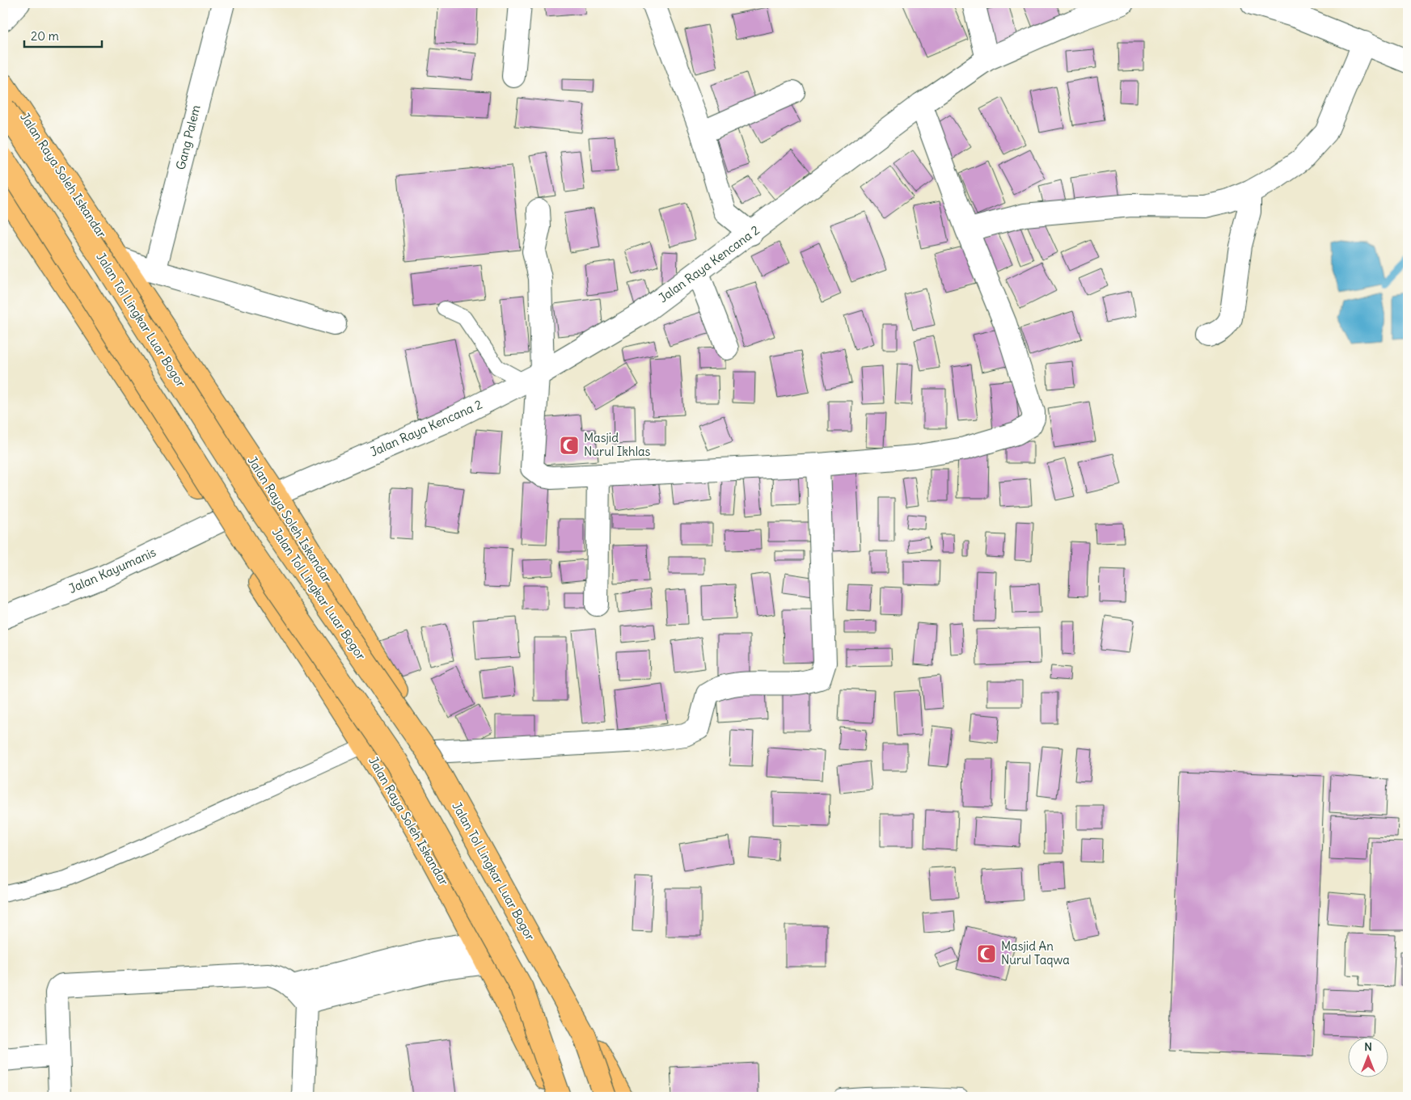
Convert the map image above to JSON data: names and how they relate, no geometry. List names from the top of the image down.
{
  "streets": {
    "highway": ["Jalan Raya Soleh Iskandar", "Jalan Tol Lingkar Luar Bogor"],
    "street": ["Gang Palem", "Jalan Raya Kencana 2", "Jalan Kayumanis"]
  },
  "crossings": [
    ["Jalan Raya Soleh Iskandar", "Jalan Raya Kencana 2"],
    ["Jalan Raya Soleh Iskandar", "Jalan Kayumanis"]
  ],
  "places": {
    "mosque": ["Masjid Nurul Ikhlas", "Masjid An Nurul Taqwa"]
  },
  "scale_bar": "20 m",
  "north": "top"
}
